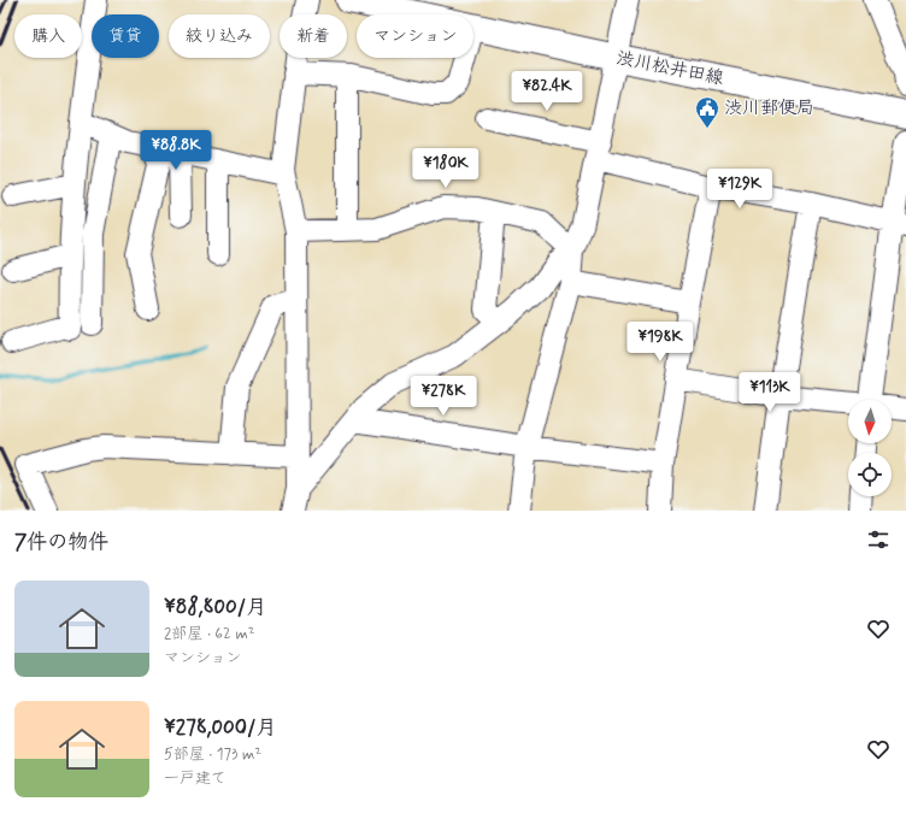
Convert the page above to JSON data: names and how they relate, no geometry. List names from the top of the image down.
{
  "streets": {
    "main road": ["渋川松井田線"]
  },
  "places": {
    "public building": ["渋川郵便局"]
  },
  "north": "bottom",
  "page": {
    "chip": [
      "購入",
      "賃貸",
      "絞り込み",
      "新着",
      "マンション"
    ],
    "price": [
      "¥82.4K",
      "¥88.8K",
      "¥180K",
      "¥129K",
      "¥198K",
      "¥113K",
      "¥278K"
    ],
    "heading": "7件の物件",
    "list": [
      {
        "name": "¥88,800/月",
        "note": "2部屋 · 62 m² · マンション"
      },
      {
        "name": "¥278,000/月",
        "note": "5部屋 · 173 m² · 一戸建て"
      }
    ]
  }
}
